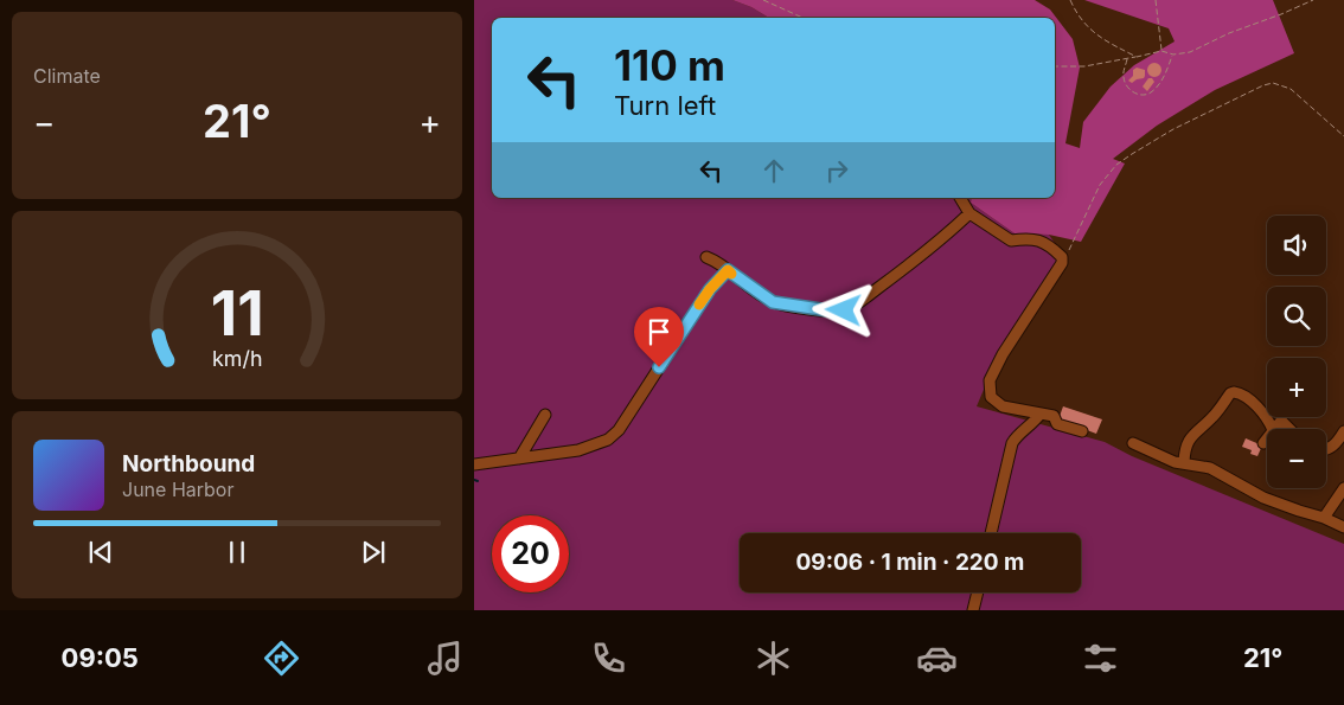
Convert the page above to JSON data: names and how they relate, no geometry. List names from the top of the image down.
{
  "page": {
    "tile": "Climate",
    "turn": ["110 m", "Turn left"],
    "heat": ["−", "21°", "+"],
    "map_buttons": ["+", "−"],
    "song": ["Northbound", "June Harbor"],
    "limit": "20",
    "trip": "09:06 · 1 min · 220 m",
    "tabs": ["09:05", "21°"],
    "gauge": ["11", "km/h"]
  }
}
